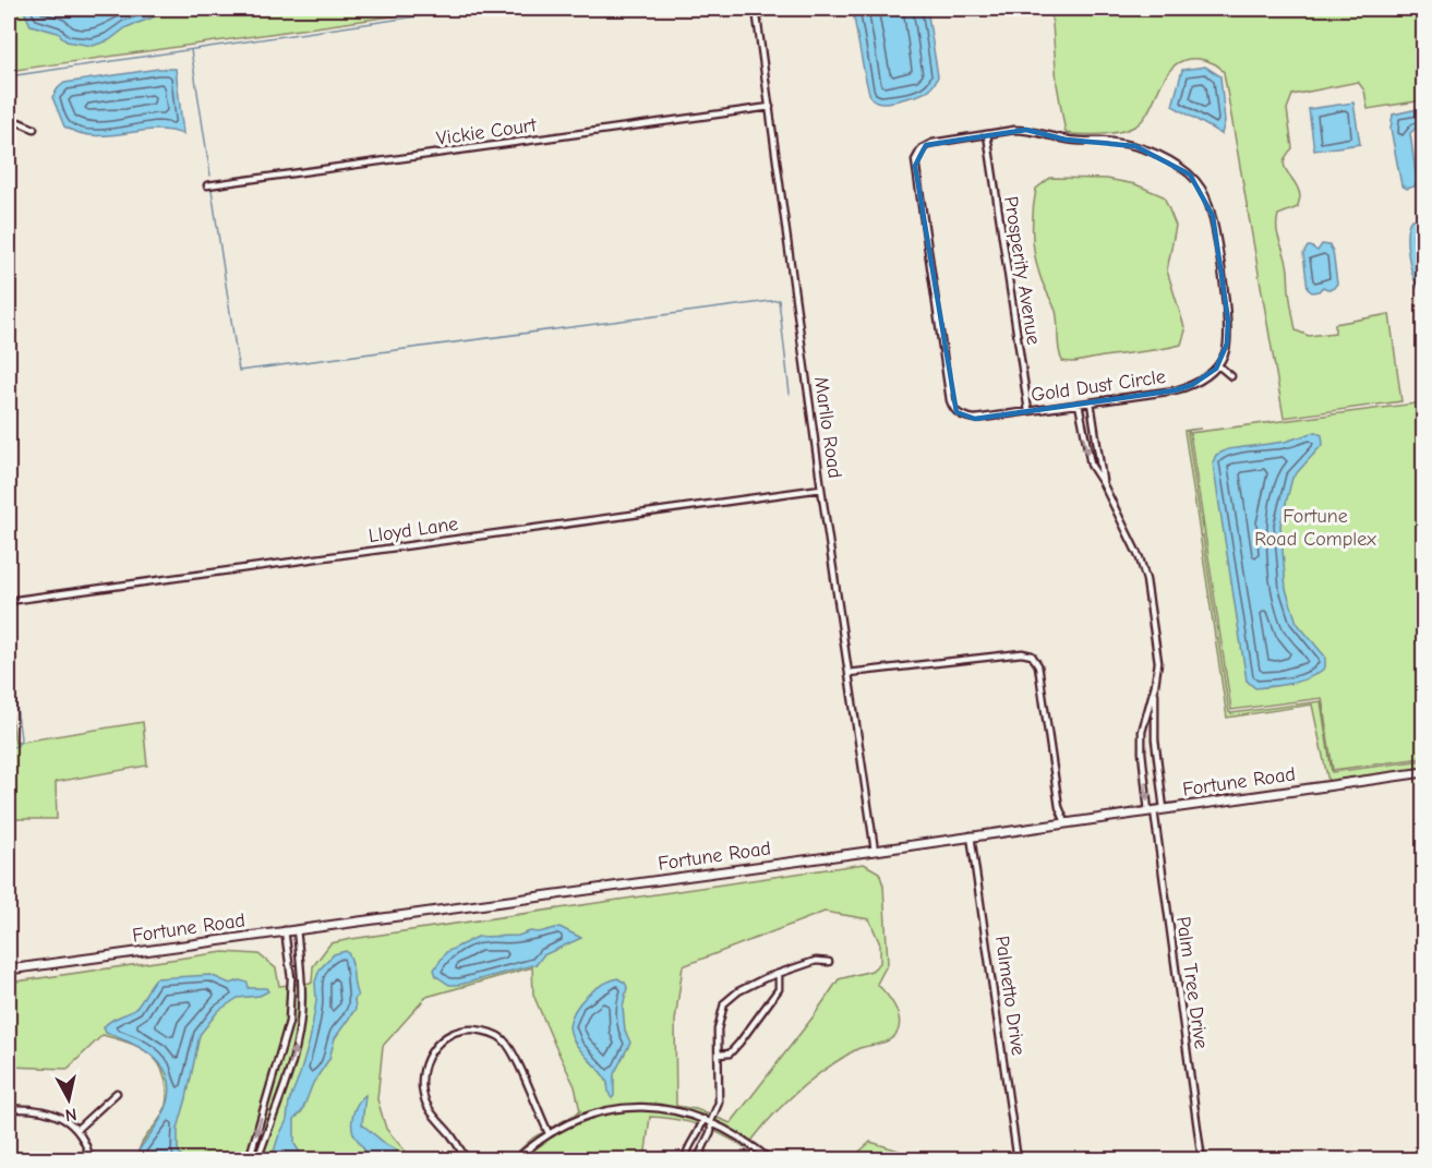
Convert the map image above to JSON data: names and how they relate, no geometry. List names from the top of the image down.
{
  "streets": {
    "street": [
      "Vickie Court",
      "Prosperity Avenue",
      "Gold Dust Circle",
      "Marllo Road",
      "Lloyd Lane",
      "Fortune Road",
      "Palm Tree Drive",
      "Palmetto Drive"
    ]
  },
  "crossings": [
    ["Vickie Court", "Marllo Road"],
    ["Prosperity Avenue", "Gold Dust Circle"],
    ["Marllo Road", "Lloyd Lane"],
    ["Marllo Road", "Fortune Road"],
    ["Fortune Road", "Palm Tree Drive"],
    ["Fortune Road", "Palmetto Drive"]
  ],
  "parks": ["Fortune Road Complex"],
  "north": "bottom"
}
